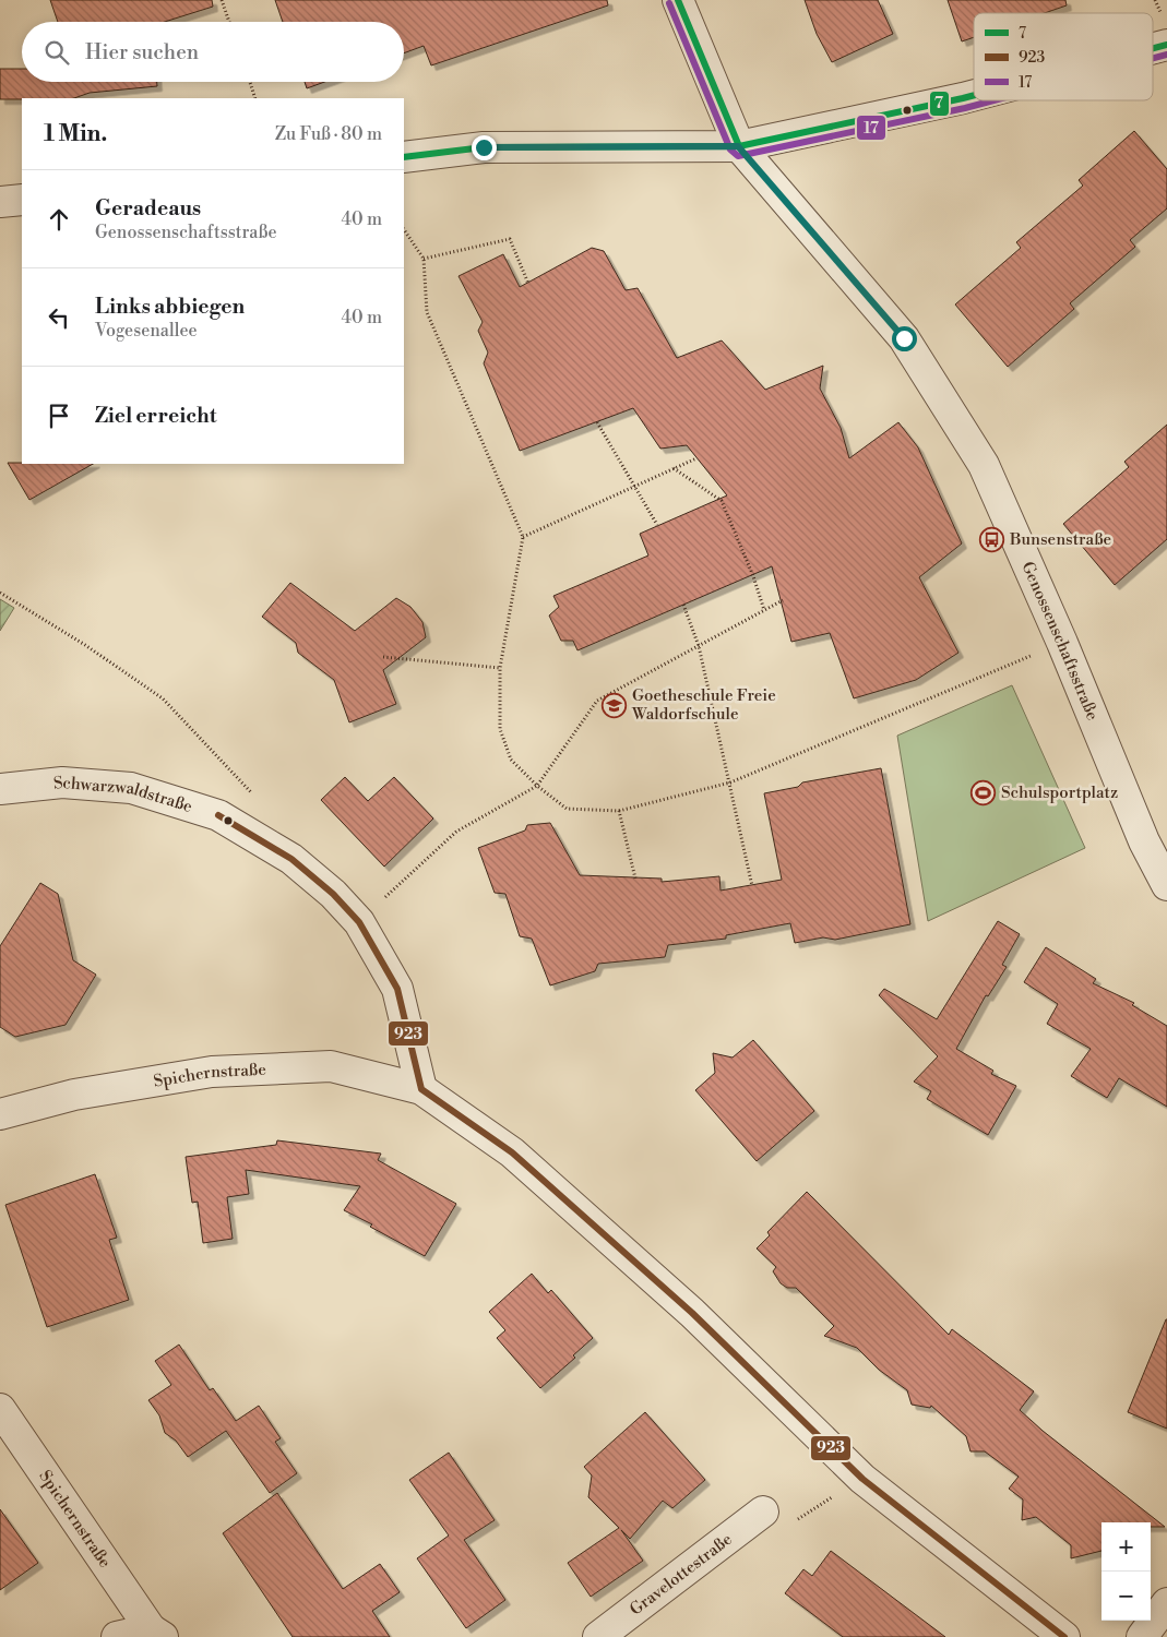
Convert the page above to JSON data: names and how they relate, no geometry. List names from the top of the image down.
{
  "streets": {
    "street": [
      "Genossenschaftsstraße",
      "Schwarzwaldstraße",
      "Spichernstraße",
      "Gravelottestraße"
    ]
  },
  "crossings": [
    ["Schwarzwaldstraße", "Spichernstraße"]
  ],
  "places": {
    "bus stop": ["Bunsenstraße"],
    "school or university": ["Goetheschule Freie Waldorfschule"],
    "sports": ["Schulsportplatz"]
  },
  "lines": ["transit line 7", "transit line 17", "transit line 923"],
  "legend": ["7", "923", "17"],
  "page": {
    "search": "Hier suchen",
    "heading": ["1 Min.", "Zu Fuß · 80 m"],
    "list": [
      ["Geradeaus", "Genossenschaftsstraße", "40 m"],
      ["Links abbiegen", "Vogesenallee", "40 m"],
      "Ziel erreicht"
    ],
    "map_buttons": ["+", "−"]
  }
}
